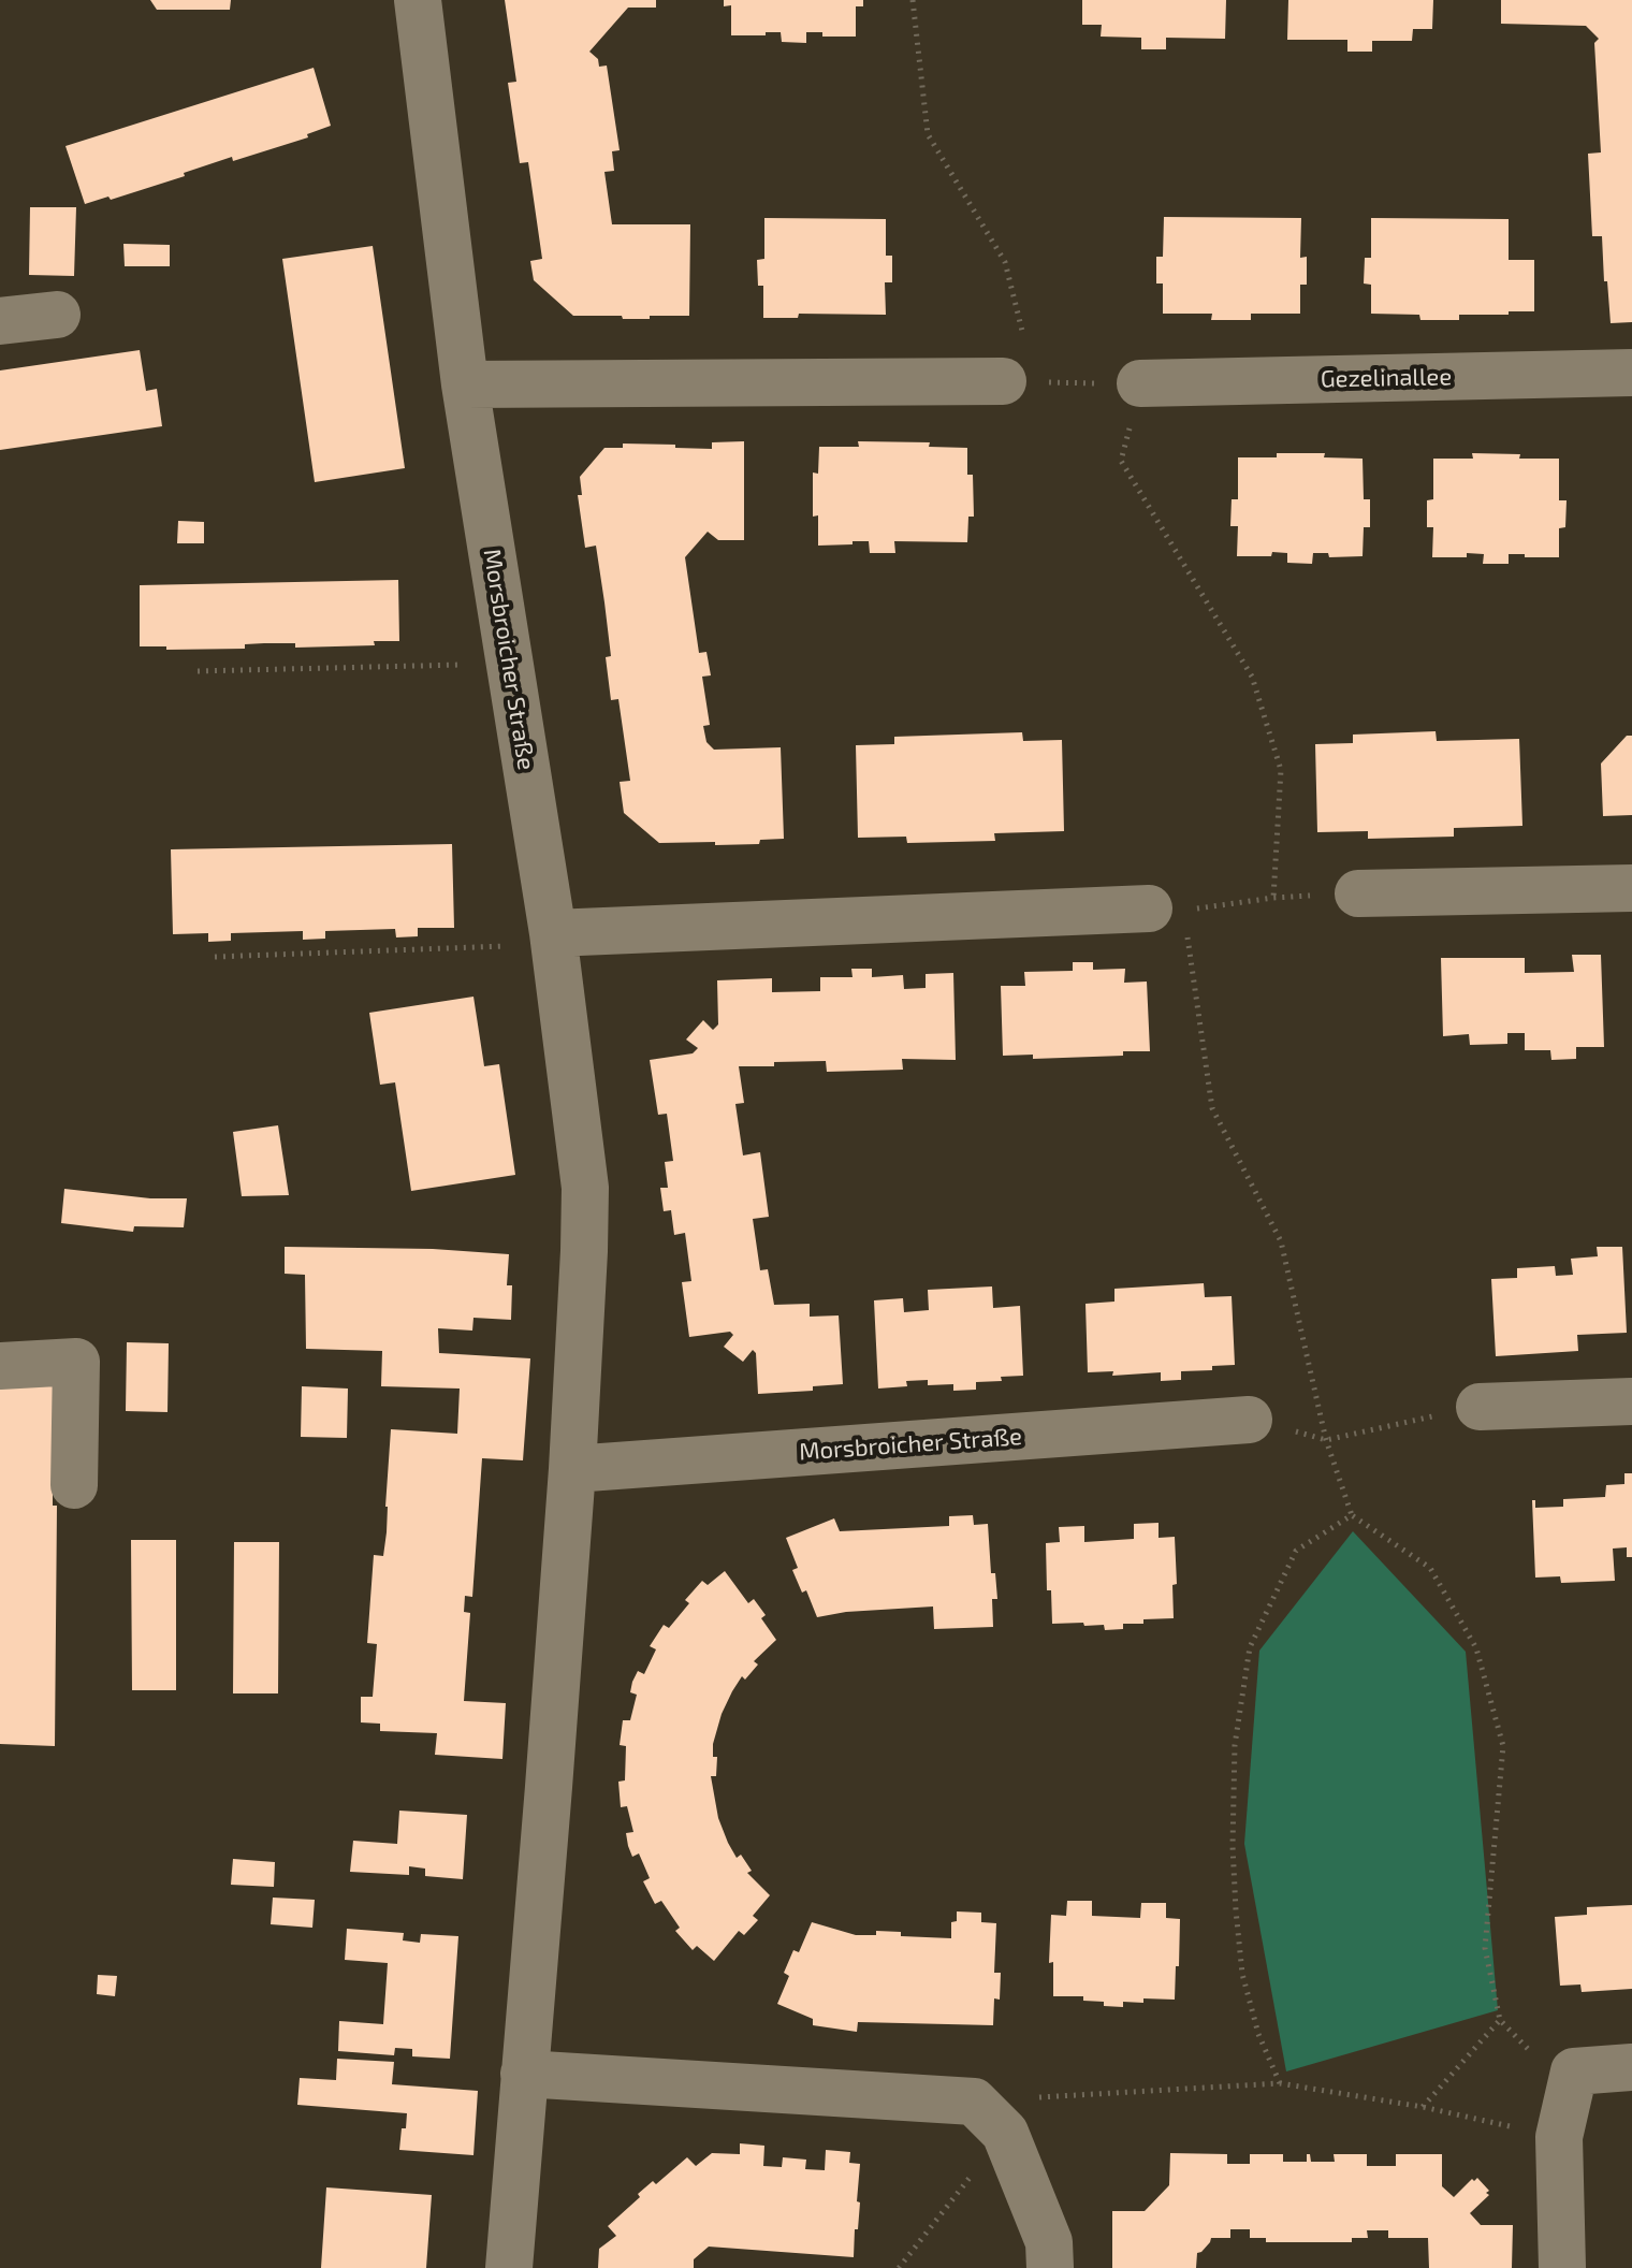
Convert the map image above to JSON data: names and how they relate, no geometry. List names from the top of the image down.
{
  "streets": {
    "street": ["Gezelinallee", "Morsbroicher Straße"]
  }
}
